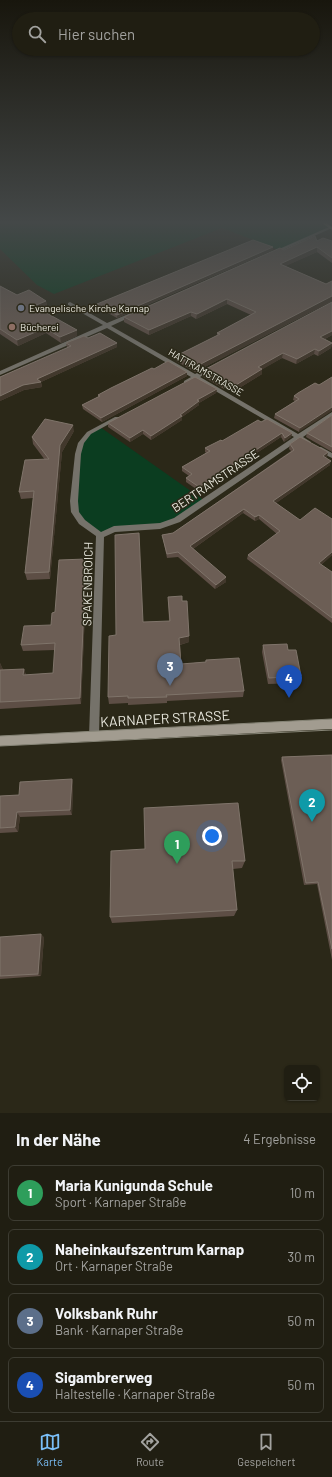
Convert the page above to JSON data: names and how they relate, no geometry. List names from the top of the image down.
{
  "streets": {
    "main road": ["KARNAPER STRASSE"],
    "street": ["HATTRAMSTRASSE", "BERTRAMSTRASSE", "SPAKENBROICH"]
  },
  "crossings": [
    ["HATTRAMSTRASSE", "BERTRAMSTRASSE"],
    ["BERTRAMSTRASSE", "SPAKENBROICH"],
    ["SPAKENBROICH", "KARNAPER STRASSE"]
  ],
  "places": ["Evangelische Kirche Karnap", "Bücherei"],
  "page": {
    "search": "Hier suchen",
    "pins": [
      "3",
      "4",
      "2",
      "1"
    ],
    "heading": ["In der Nähe", "4 Ergebnisse"],
    "list": [
      {
        "mark": "1",
        "name": "Maria Kunigunda Schule",
        "note": "Sport · Karnaper Straße",
        "value": "10 m"
      },
      {
        "mark": "2",
        "name": "Naheinkaufszentrum Karnap",
        "note": "Ort · Karnaper Straße",
        "value": "30 m"
      },
      {
        "mark": "3",
        "name": "Volksbank Ruhr",
        "note": "Bank · Karnaper Straße",
        "value": "50 m"
      },
      {
        "mark": "4",
        "name": "Sigambrerweg",
        "note": "Haltestelle · Karnaper Straße",
        "value": "50 m"
      }
    ],
    "nav": ["Karte", "Route", "Gespeichert"]
  }
}
